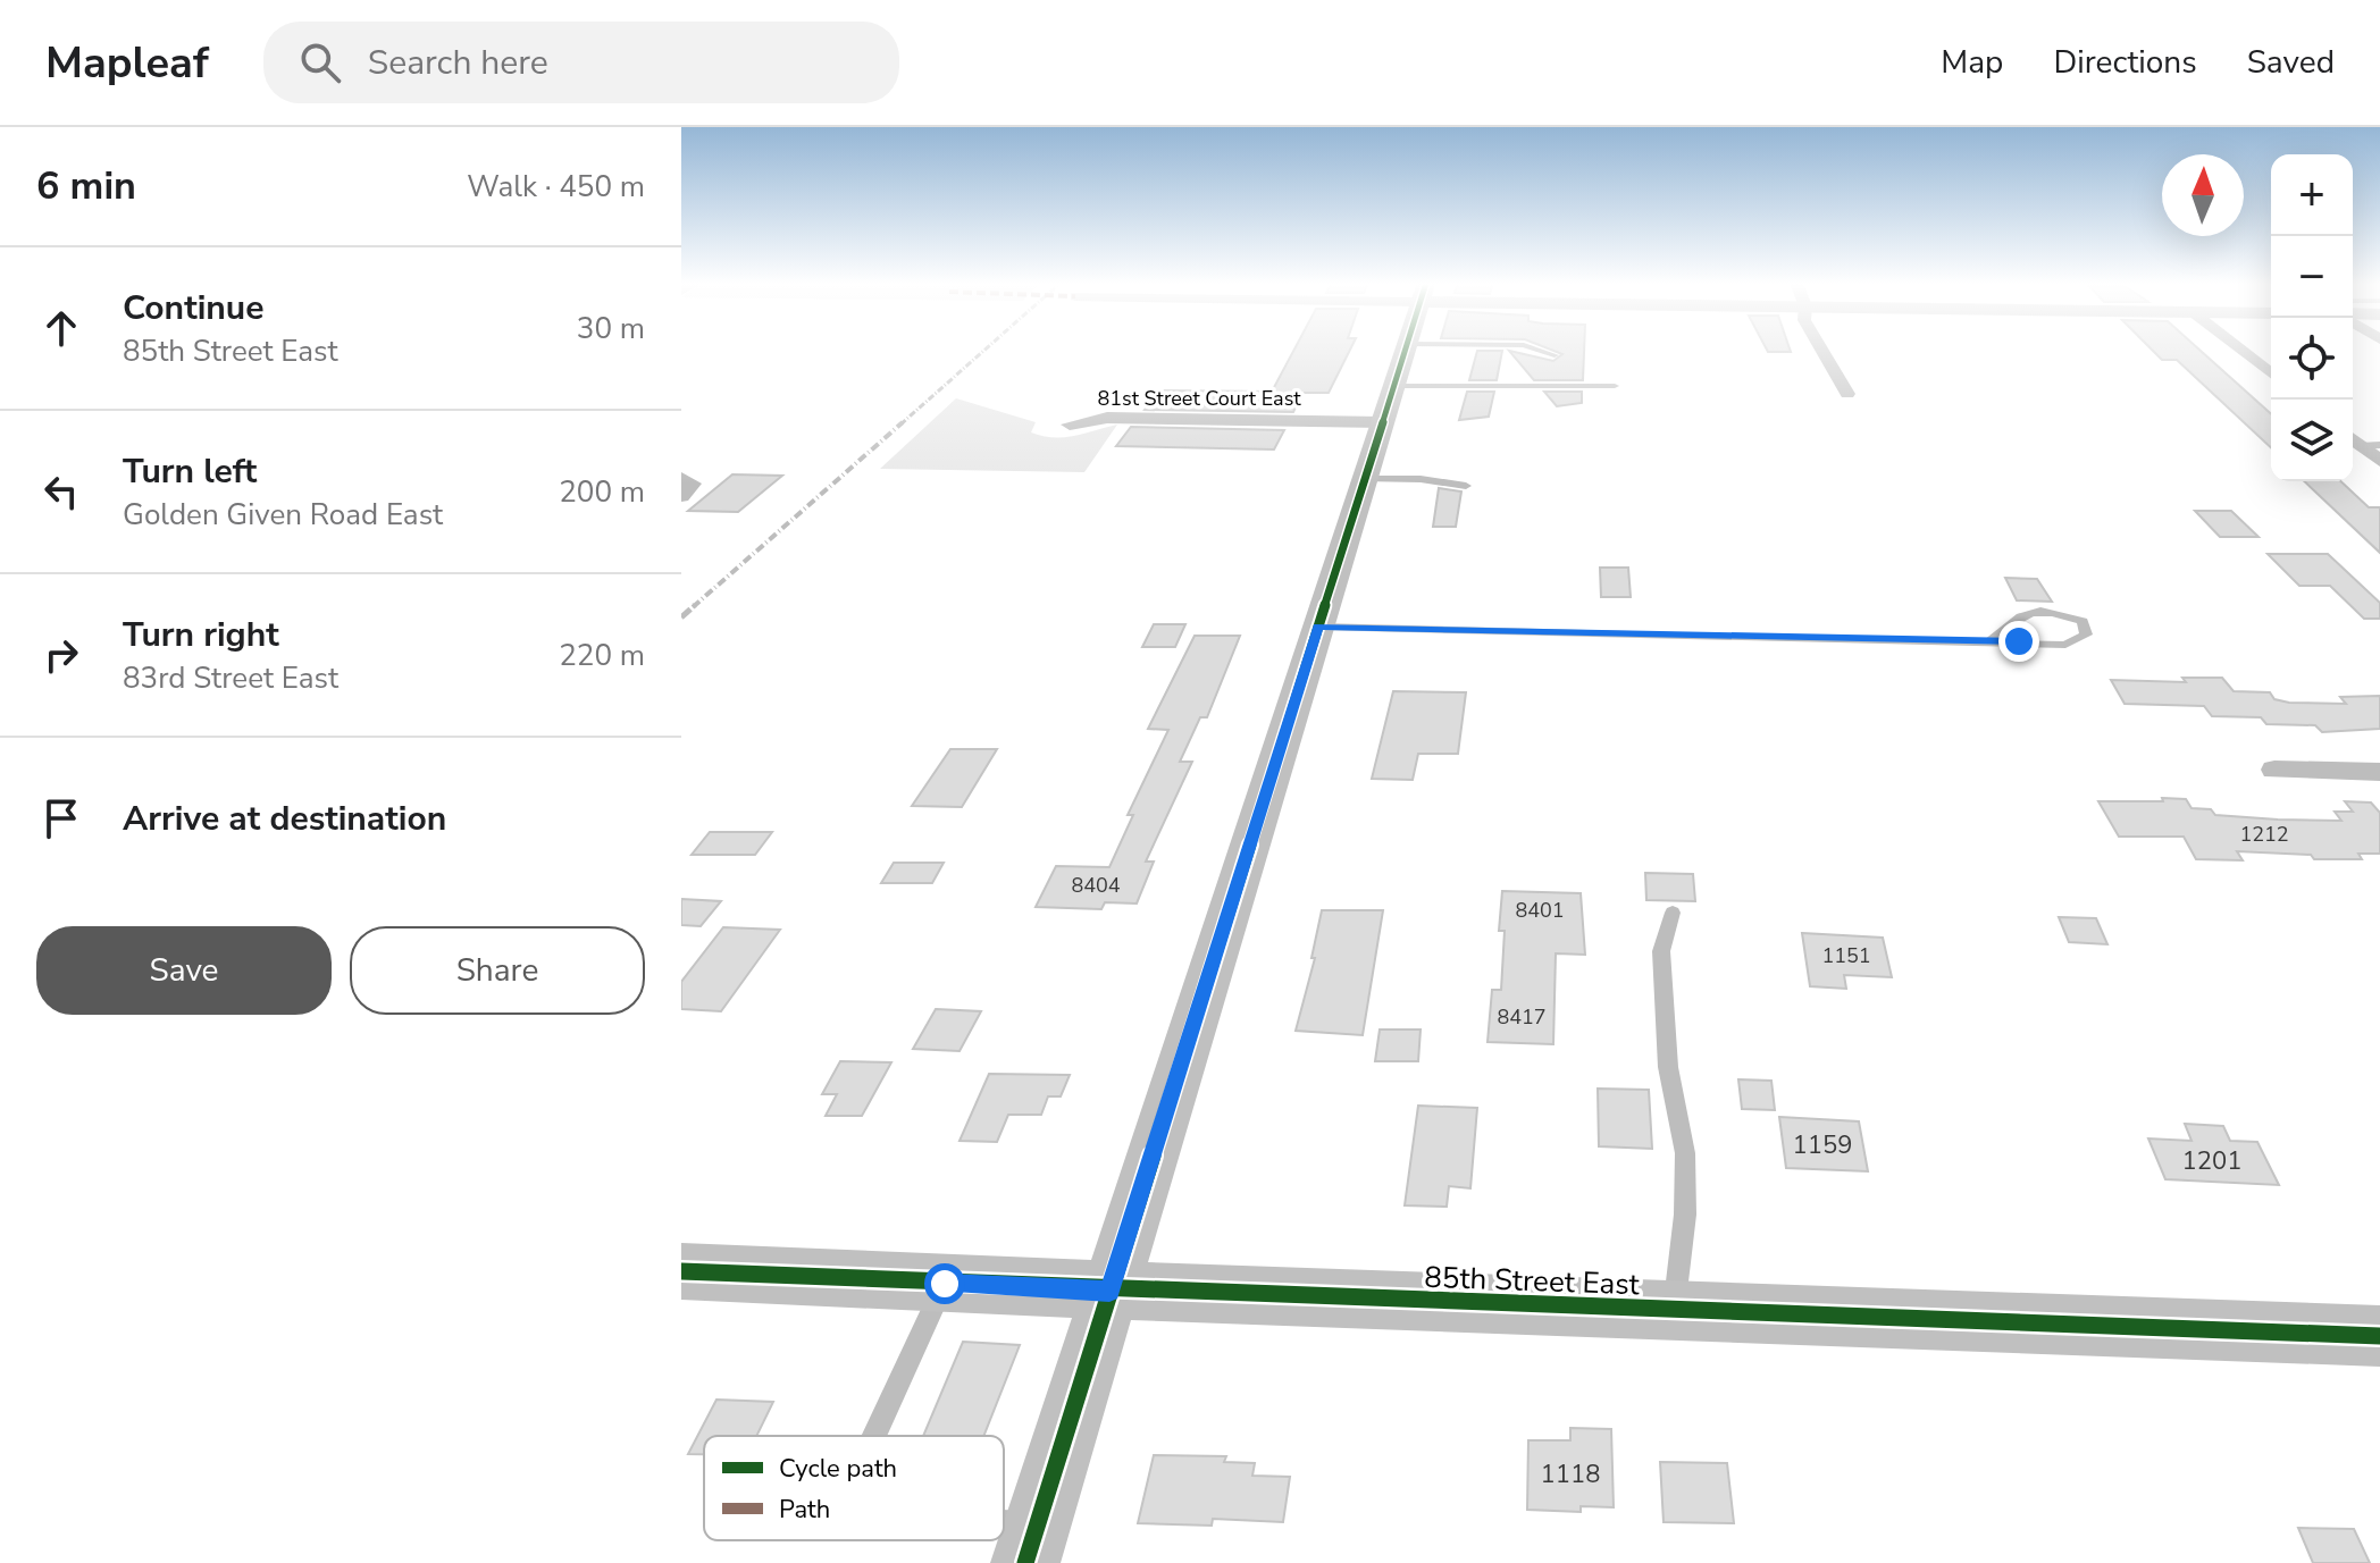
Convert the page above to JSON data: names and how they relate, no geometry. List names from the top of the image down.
{
  "streets": {
    "street": ["81st Street Court East", "85th Street East"]
  },
  "house_numbers": [
    "1212",
    "8404",
    "8401",
    "1151",
    "8417",
    "1159",
    "1201",
    "1118"
  ],
  "legend": ["Cycle path", "Path"],
  "north": "top",
  "page": {
    "header": "Mapleaf",
    "search": "Search here",
    "nav": ["Map", "Directions", "Saved"],
    "heading": ["6 min", "Walk · 450 m"],
    "map_buttons": ["+", "−"],
    "list": [
      ["Continue", "85th Street East", "30 m"],
      ["Turn left", "Golden Given Road East", "200 m"],
      ["Turn right", "83rd Street East", "220 m"],
      "Arrive at destination"
    ],
    "buttons": ["Save", "Share"]
  }
}
